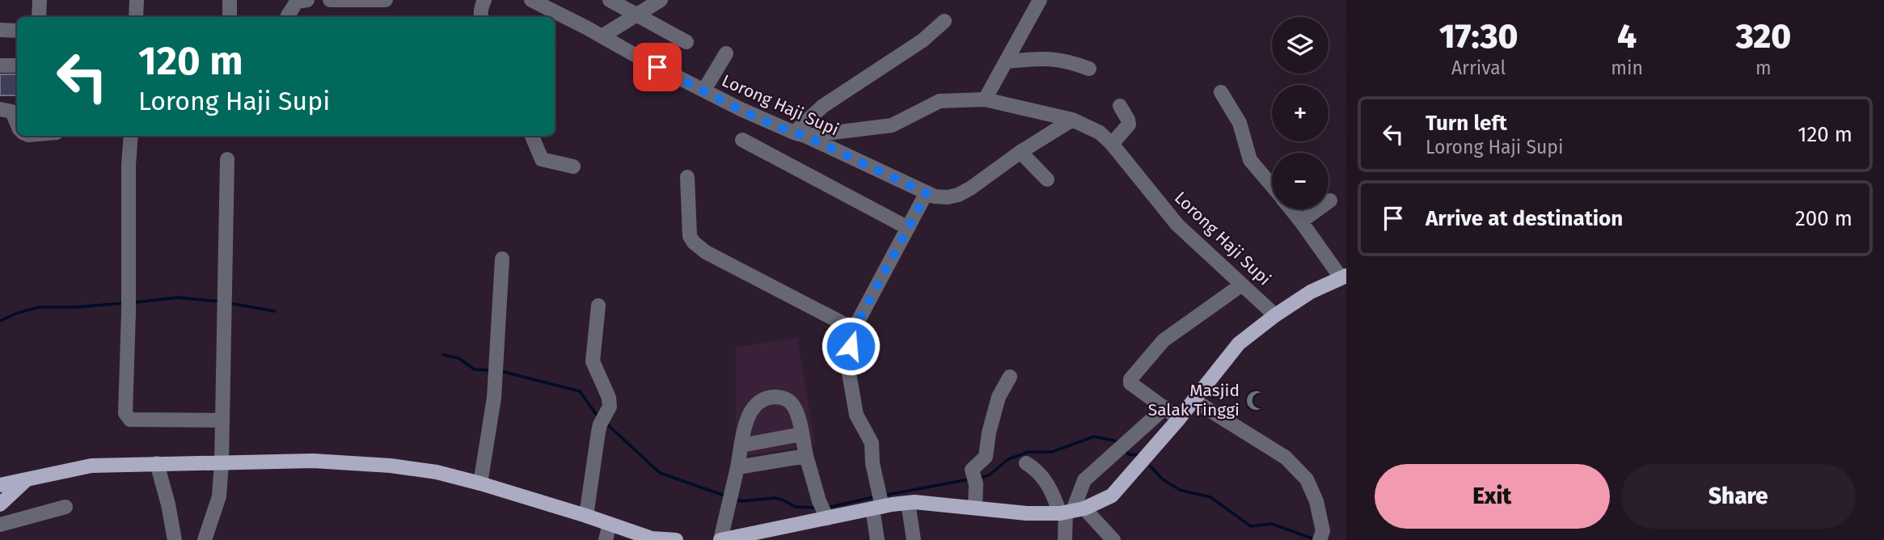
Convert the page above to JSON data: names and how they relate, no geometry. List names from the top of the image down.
{
  "streets": {
    "street": ["Lorong Haji Supi"]
  },
  "places": {
    "mosque": ["Masjid Salak Tinggi"]
  },
  "page": {
    "eta": [
      "17:30",
      "Arrival",
      "4",
      "min",
      "320",
      "m"
    ],
    "map_buttons": ["+", "−"],
    "turn": ["120 m", "Lorong Haji Supi"],
    "list": [
      {
        "name": "Turn left",
        "note": "Lorong Haji Supi",
        "value": "120 m"
      },
      {
        "name": "Arrive at destination",
        "value": "200 m"
      }
    ],
    "buttons": ["Exit", "Share"]
  }
}
